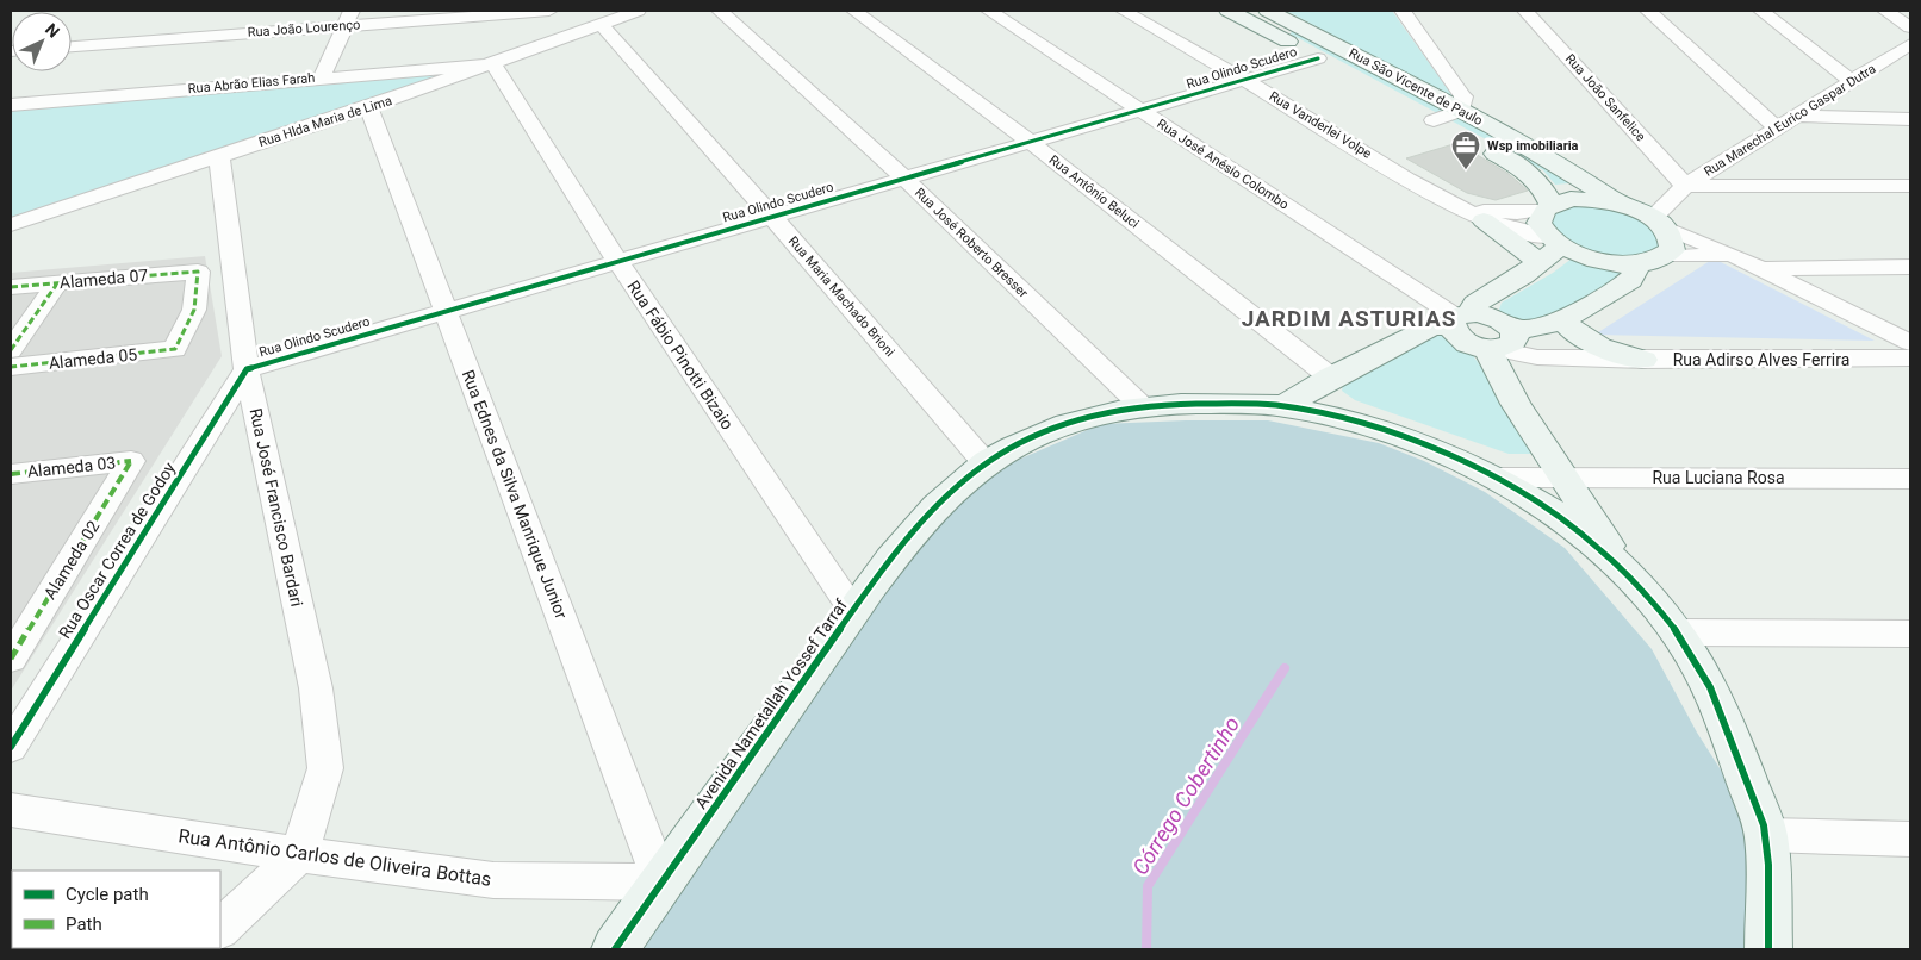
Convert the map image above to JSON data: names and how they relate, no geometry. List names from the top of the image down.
{
  "streets": {
    "street": [
      "Rua João Lourenço",
      "Rua Olindo Scudero",
      "Rua Abrão Elias Farah",
      "Rua São Vicente de Paulo",
      "Rua João Sanfelice",
      "Rua Marechal Eurico Gaspar Dutra",
      "Rua Hlda Maria de Lima",
      "Rua Vanderlei Volpe",
      "Rua José Anésio Colombo",
      "Rua Antônio Beluci",
      "Rua José Roberto Bresser",
      "Alameda 07",
      "Rua Maria Machado Brioni",
      "Rua Fábio Pinotti Bizaio",
      "Alameda 05",
      "Rua Adirso Alves Ferrira",
      "Alameda 03",
      "Rua Luciana Rosa",
      "Rua Ednes da Silva Manrique Junior",
      "Rua José Francisco Bardari",
      "Rua Oscar Correa de Godoy",
      "Alameda 02",
      "Avenida Nametallah Yossef Tarraf",
      "Rua Antônio Carlos de Oliveira Bottas"
    ]
  },
  "crossings": [
    ["Rua Olindo Scudero", "Rua Vanderlei Volpe"],
    ["Rua Olindo Scudero", "Rua José Anésio Colombo"],
    ["Rua Olindo Scudero", "Rua Antônio Beluci"],
    ["Rua Olindo Scudero", "Rua José Roberto Bresser"],
    ["Rua Olindo Scudero", "Rua Maria Machado Brioni"],
    ["Rua Olindo Scudero", "Rua Fábio Pinotti Bizaio"],
    ["Rua Olindo Scudero", "Rua Ednes da Silva Manrique Junior"],
    ["Rua Olindo Scudero", "Rua José Francisco Bardari"],
    ["Rua Olindo Scudero", "Rua Oscar Correa de Godoy"],
    ["Rua Abrão Elias Farah", "Rua Hlda Maria de Lima"],
    ["Rua Abrão Elias Farah", "Rua Fábio Pinotti Bizaio"],
    ["Rua São Vicente de Paulo", "Rua Marechal Eurico Gaspar Dutra"],
    ["Rua João Sanfelice", "Rua Marechal Eurico Gaspar Dutra"],
    ["Rua Hlda Maria de Lima", "Rua Maria Machado Brioni"],
    ["Rua Hlda Maria de Lima", "Rua Fábio Pinotti Bizaio"],
    ["Rua Hlda Maria de Lima", "Rua Ednes da Silva Manrique Junior"],
    ["Rua Hlda Maria de Lima", "Rua José Francisco Bardari"],
    ["Rua José Roberto Bresser", "Avenida Nametallah Yossef Tarraf"],
    ["Alameda 07", "Alameda 05"],
    ["Rua Maria Machado Brioni", "Avenida Nametallah Yossef Tarraf"],
    ["Rua Fábio Pinotti Bizaio", "Avenida Nametallah Yossef Tarraf"],
    ["Alameda 03", "Alameda 02"],
    ["Rua Luciana Rosa", "Avenida Nametallah Yossef Tarraf"],
    ["Rua Ednes da Silva Manrique Junior", "Avenida Nametallah Yossef Tarraf"],
    ["Rua Ednes da Silva Manrique Junior", "Rua Antônio Carlos de Oliveira Bottas"],
    ["Rua José Francisco Bardari", "Rua Oscar Correa de Godoy"],
    ["Rua José Francisco Bardari", "Rua Antônio Carlos de Oliveira Bottas"],
    ["Avenida Nametallah Yossef Tarraf", "Rua Antônio Carlos de Oliveira Bottas"]
  ],
  "districts": ["JARDIM ASTURIAS"],
  "water": ["Córrego Cobertinho"],
  "places": {
    "office": ["Wsp imobiliaria"]
  },
  "legend": ["Cycle path", "Path"],
  "north": "top right"
}
